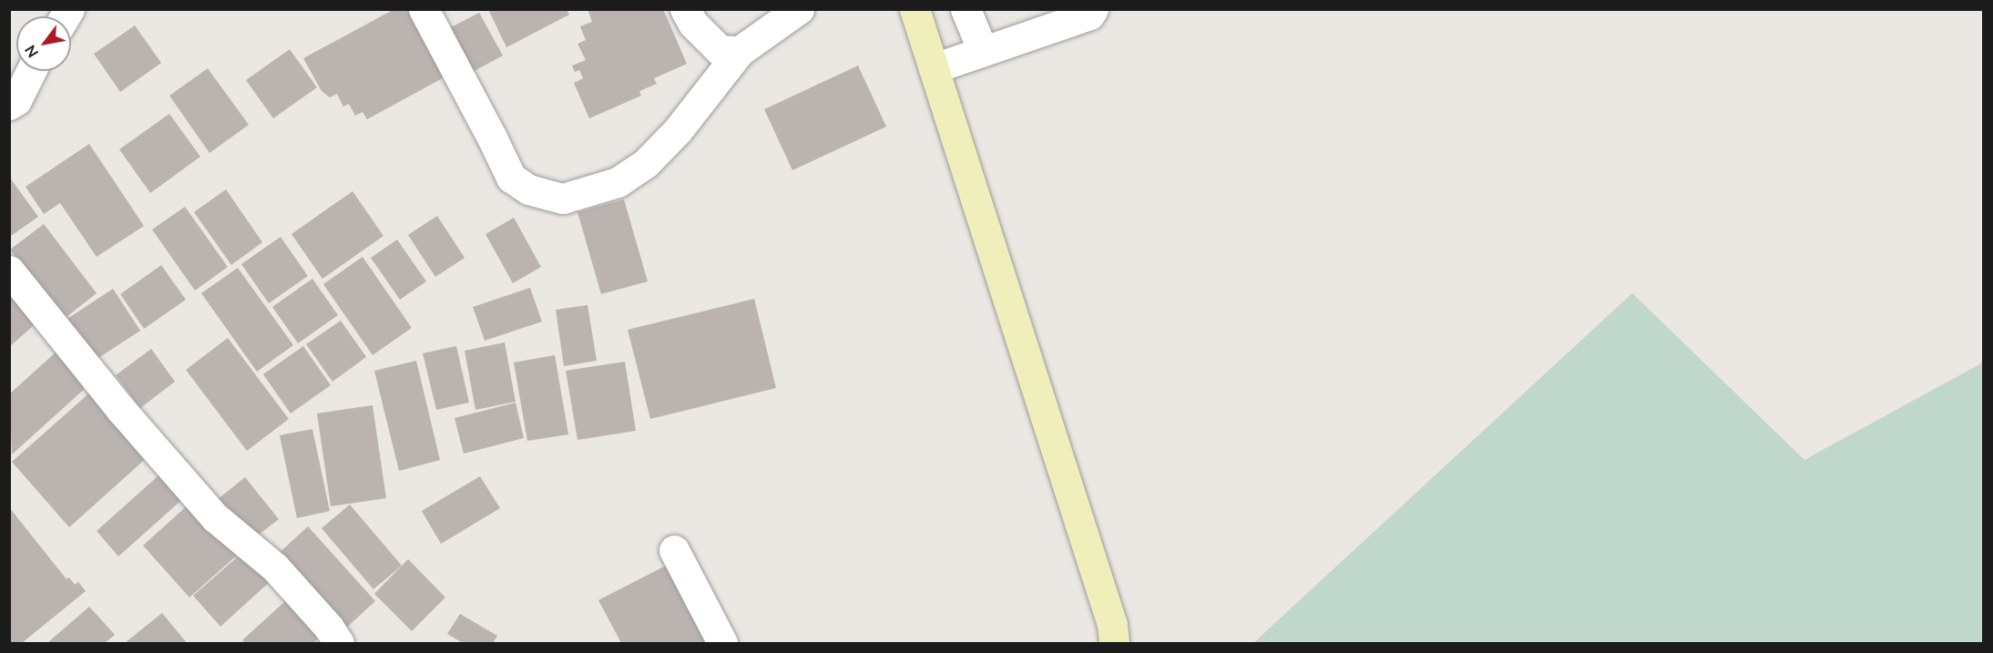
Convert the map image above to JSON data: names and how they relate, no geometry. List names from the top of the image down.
{
  "north": "bottom left"
}
